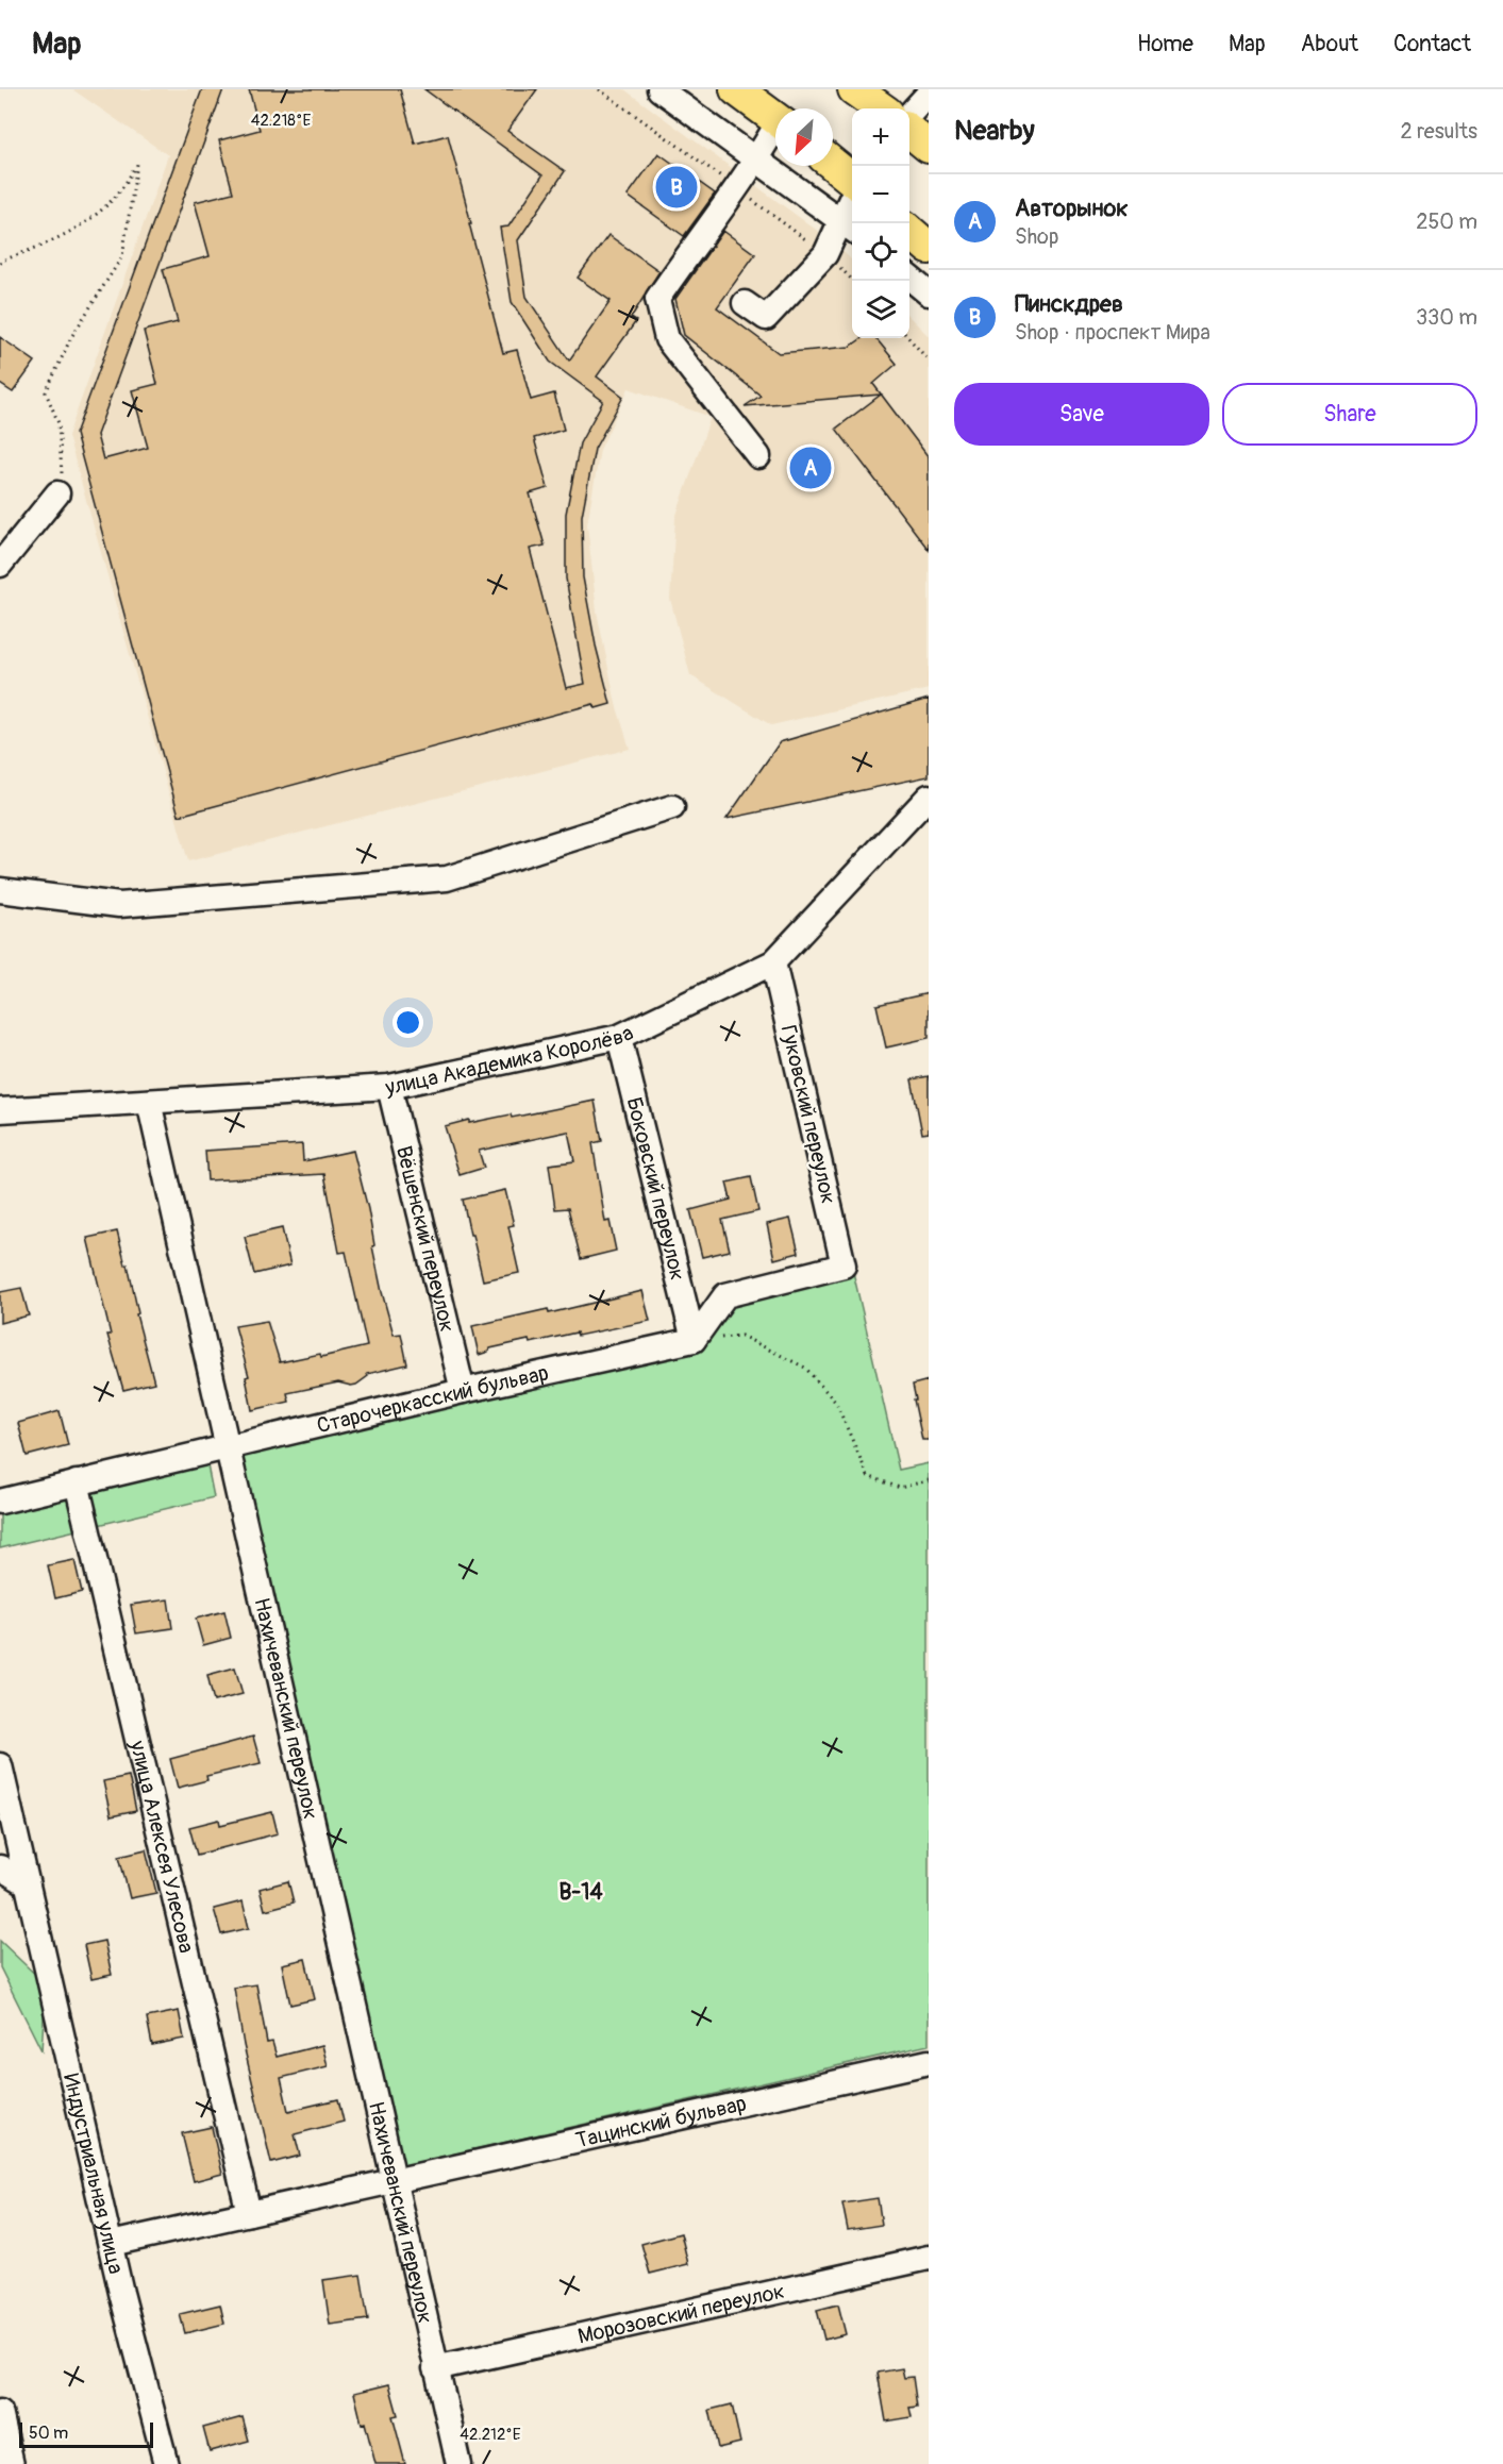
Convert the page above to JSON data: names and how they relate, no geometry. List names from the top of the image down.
{
  "streets": {
    "street": [
      "улица Академика Королёва",
      "Гуковский переулок",
      "Боковский переулок",
      "Вёшенский переулок",
      "Старочеркасский бульвар",
      "Нахичеванский переулок",
      "улица Алексея Улесова",
      "Тацинский бульвар",
      "Индустриальная улица",
      "Морозовский переулок"
    ]
  },
  "crossings": [
    ["улица Академика Королёва", "Гуковский переулок"],
    ["улица Академика Королёва", "Боковский переулок"],
    ["улица Академика Королёва", "Вёшенский переулок"],
    ["улица Академика Королёва", "Нахичеванский переулок"],
    ["Гуковский переулок", "Боковский переулок"],
    ["Гуковский переулок", "Старочеркасский бульвар"],
    ["Боковский переулок", "Старочеркасский бульвар"],
    ["Вёшенский переулок", "Старочеркасский бульвар"],
    ["Старочеркасский бульвар", "Нахичеванский переулок"],
    ["Старочеркасский бульвар", "улица Алексея Улесова"],
    ["Нахичеванский переулок", "Тацинский бульвар"],
    ["Нахичеванский переулок", "Морозовский переулок"],
    ["улица Алексея Улесова", "Тацинский бульвар"],
    ["Тацинский бульвар", "Индустриальная улица"]
  ],
  "districts": ["В-14"],
  "scale_bar": "50 m",
  "north": "bottom left",
  "page": {
    "header": "Map",
    "nav": [
      "Home",
      "Map",
      "About",
      "Contact"
    ],
    "heading": ["Nearby", "2 results"],
    "map_buttons": ["+", "−"],
    "pins": ["B", "A"],
    "list": [
      {
        "mark": "A",
        "name": "Авторынок",
        "note": "Shop",
        "value": "250 m"
      },
      {
        "mark": "B",
        "name": "Пинскдрев",
        "note": "Shop · проспект Мира",
        "value": "330 m"
      }
    ],
    "buttons": ["Save", "Share"],
    "scale": "50 m"
  },
  "coordinates": ["42.218°E", "42.212°E"]
}
